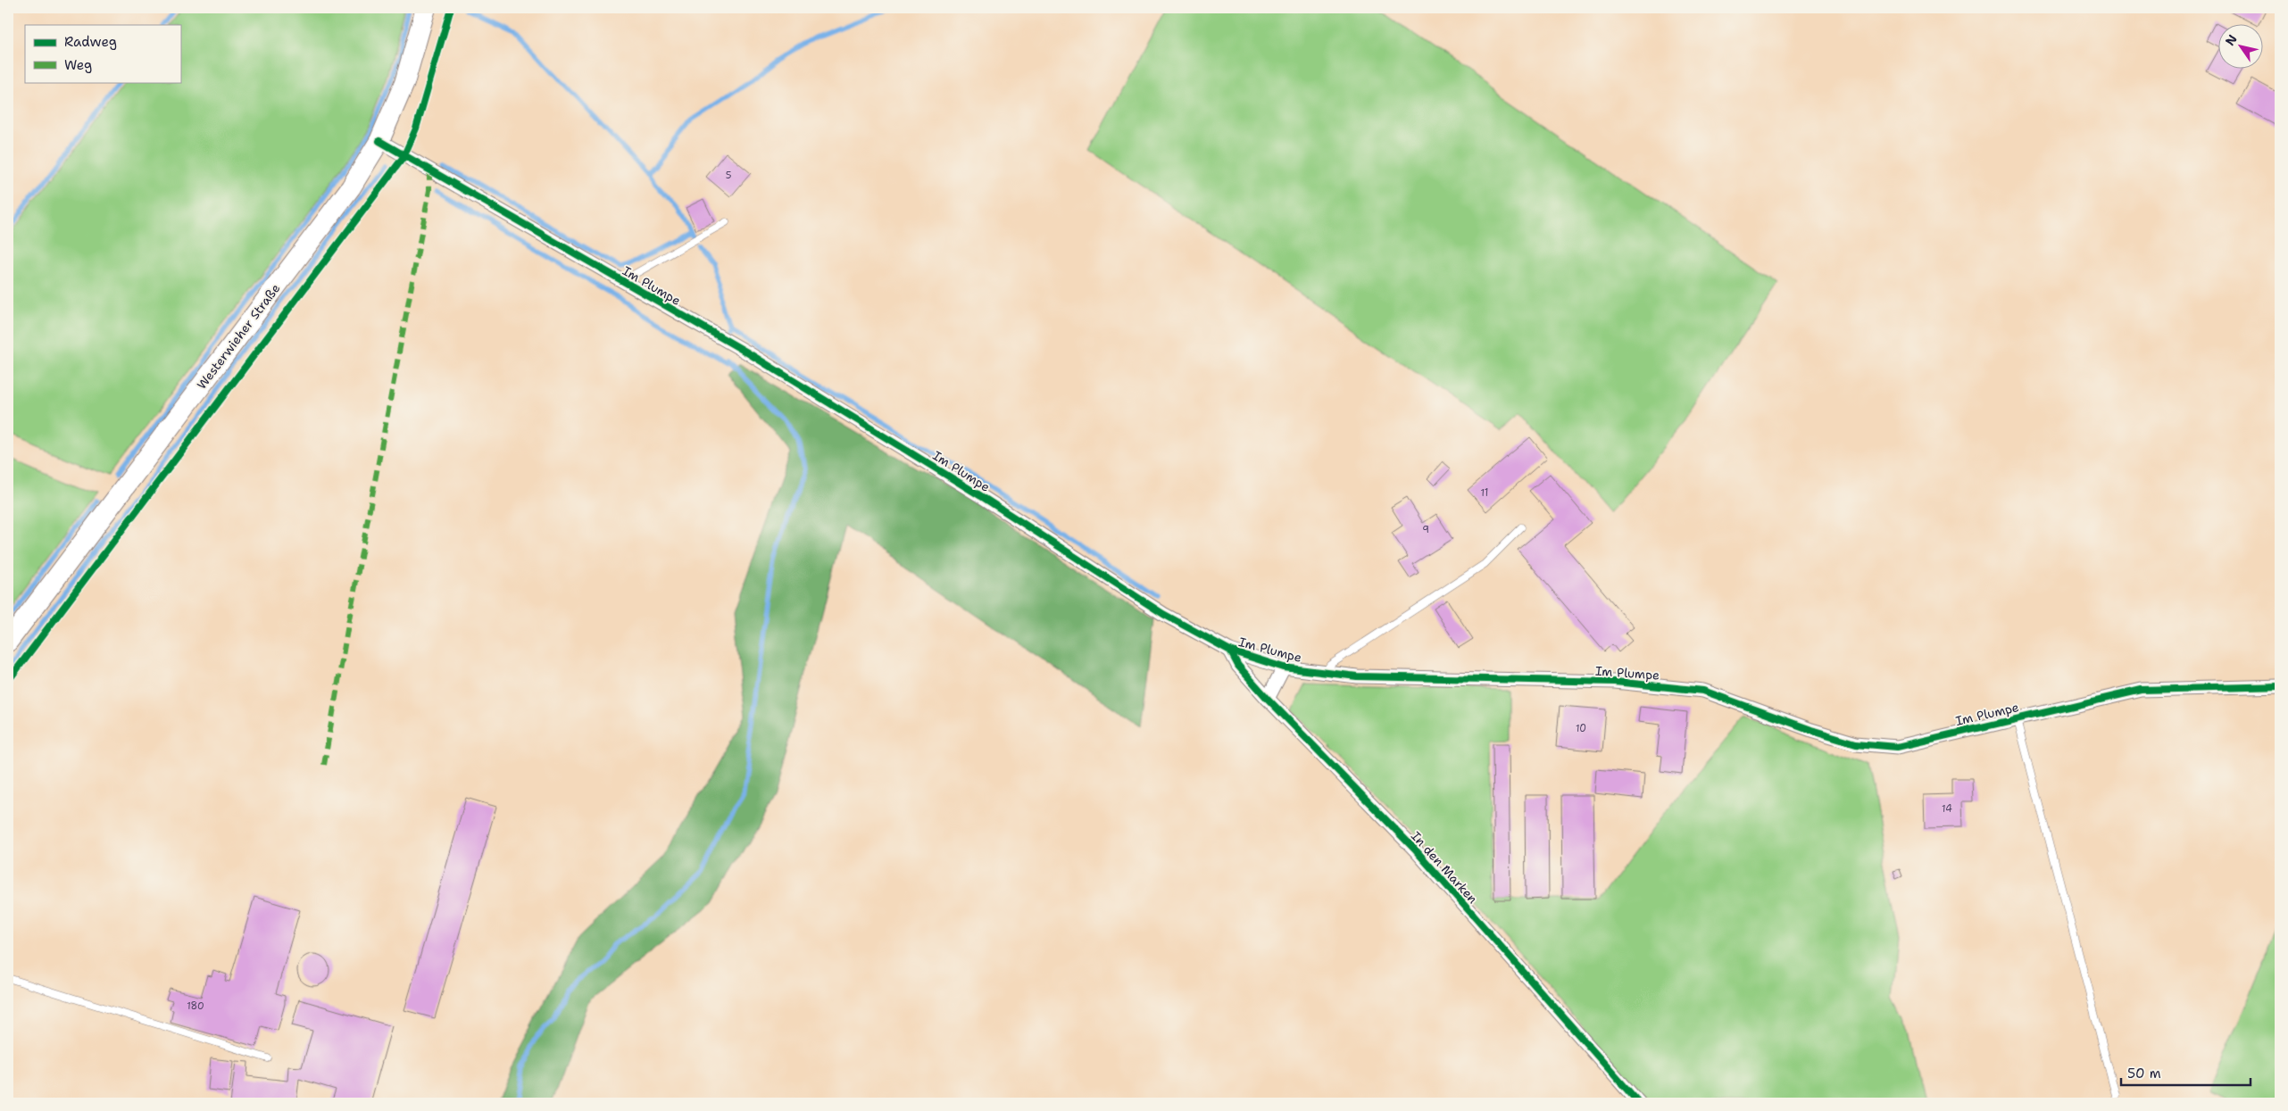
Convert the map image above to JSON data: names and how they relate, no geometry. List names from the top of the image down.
{
  "streets": {
    "main road": ["Westerwieher Straße"],
    "street": ["Im Plumpe", "In den Marken"]
  },
  "crossings": [
    ["Im Plumpe", "Westerwieher Straße"],
    ["Im Plumpe", "In den Marken"]
  ],
  "house_numbers": [
    "5",
    "11",
    "9",
    "10",
    "14",
    "180"
  ],
  "legend": ["Radweg", "Weg"],
  "scale_bar": "50 m",
  "north": "top left"
}
